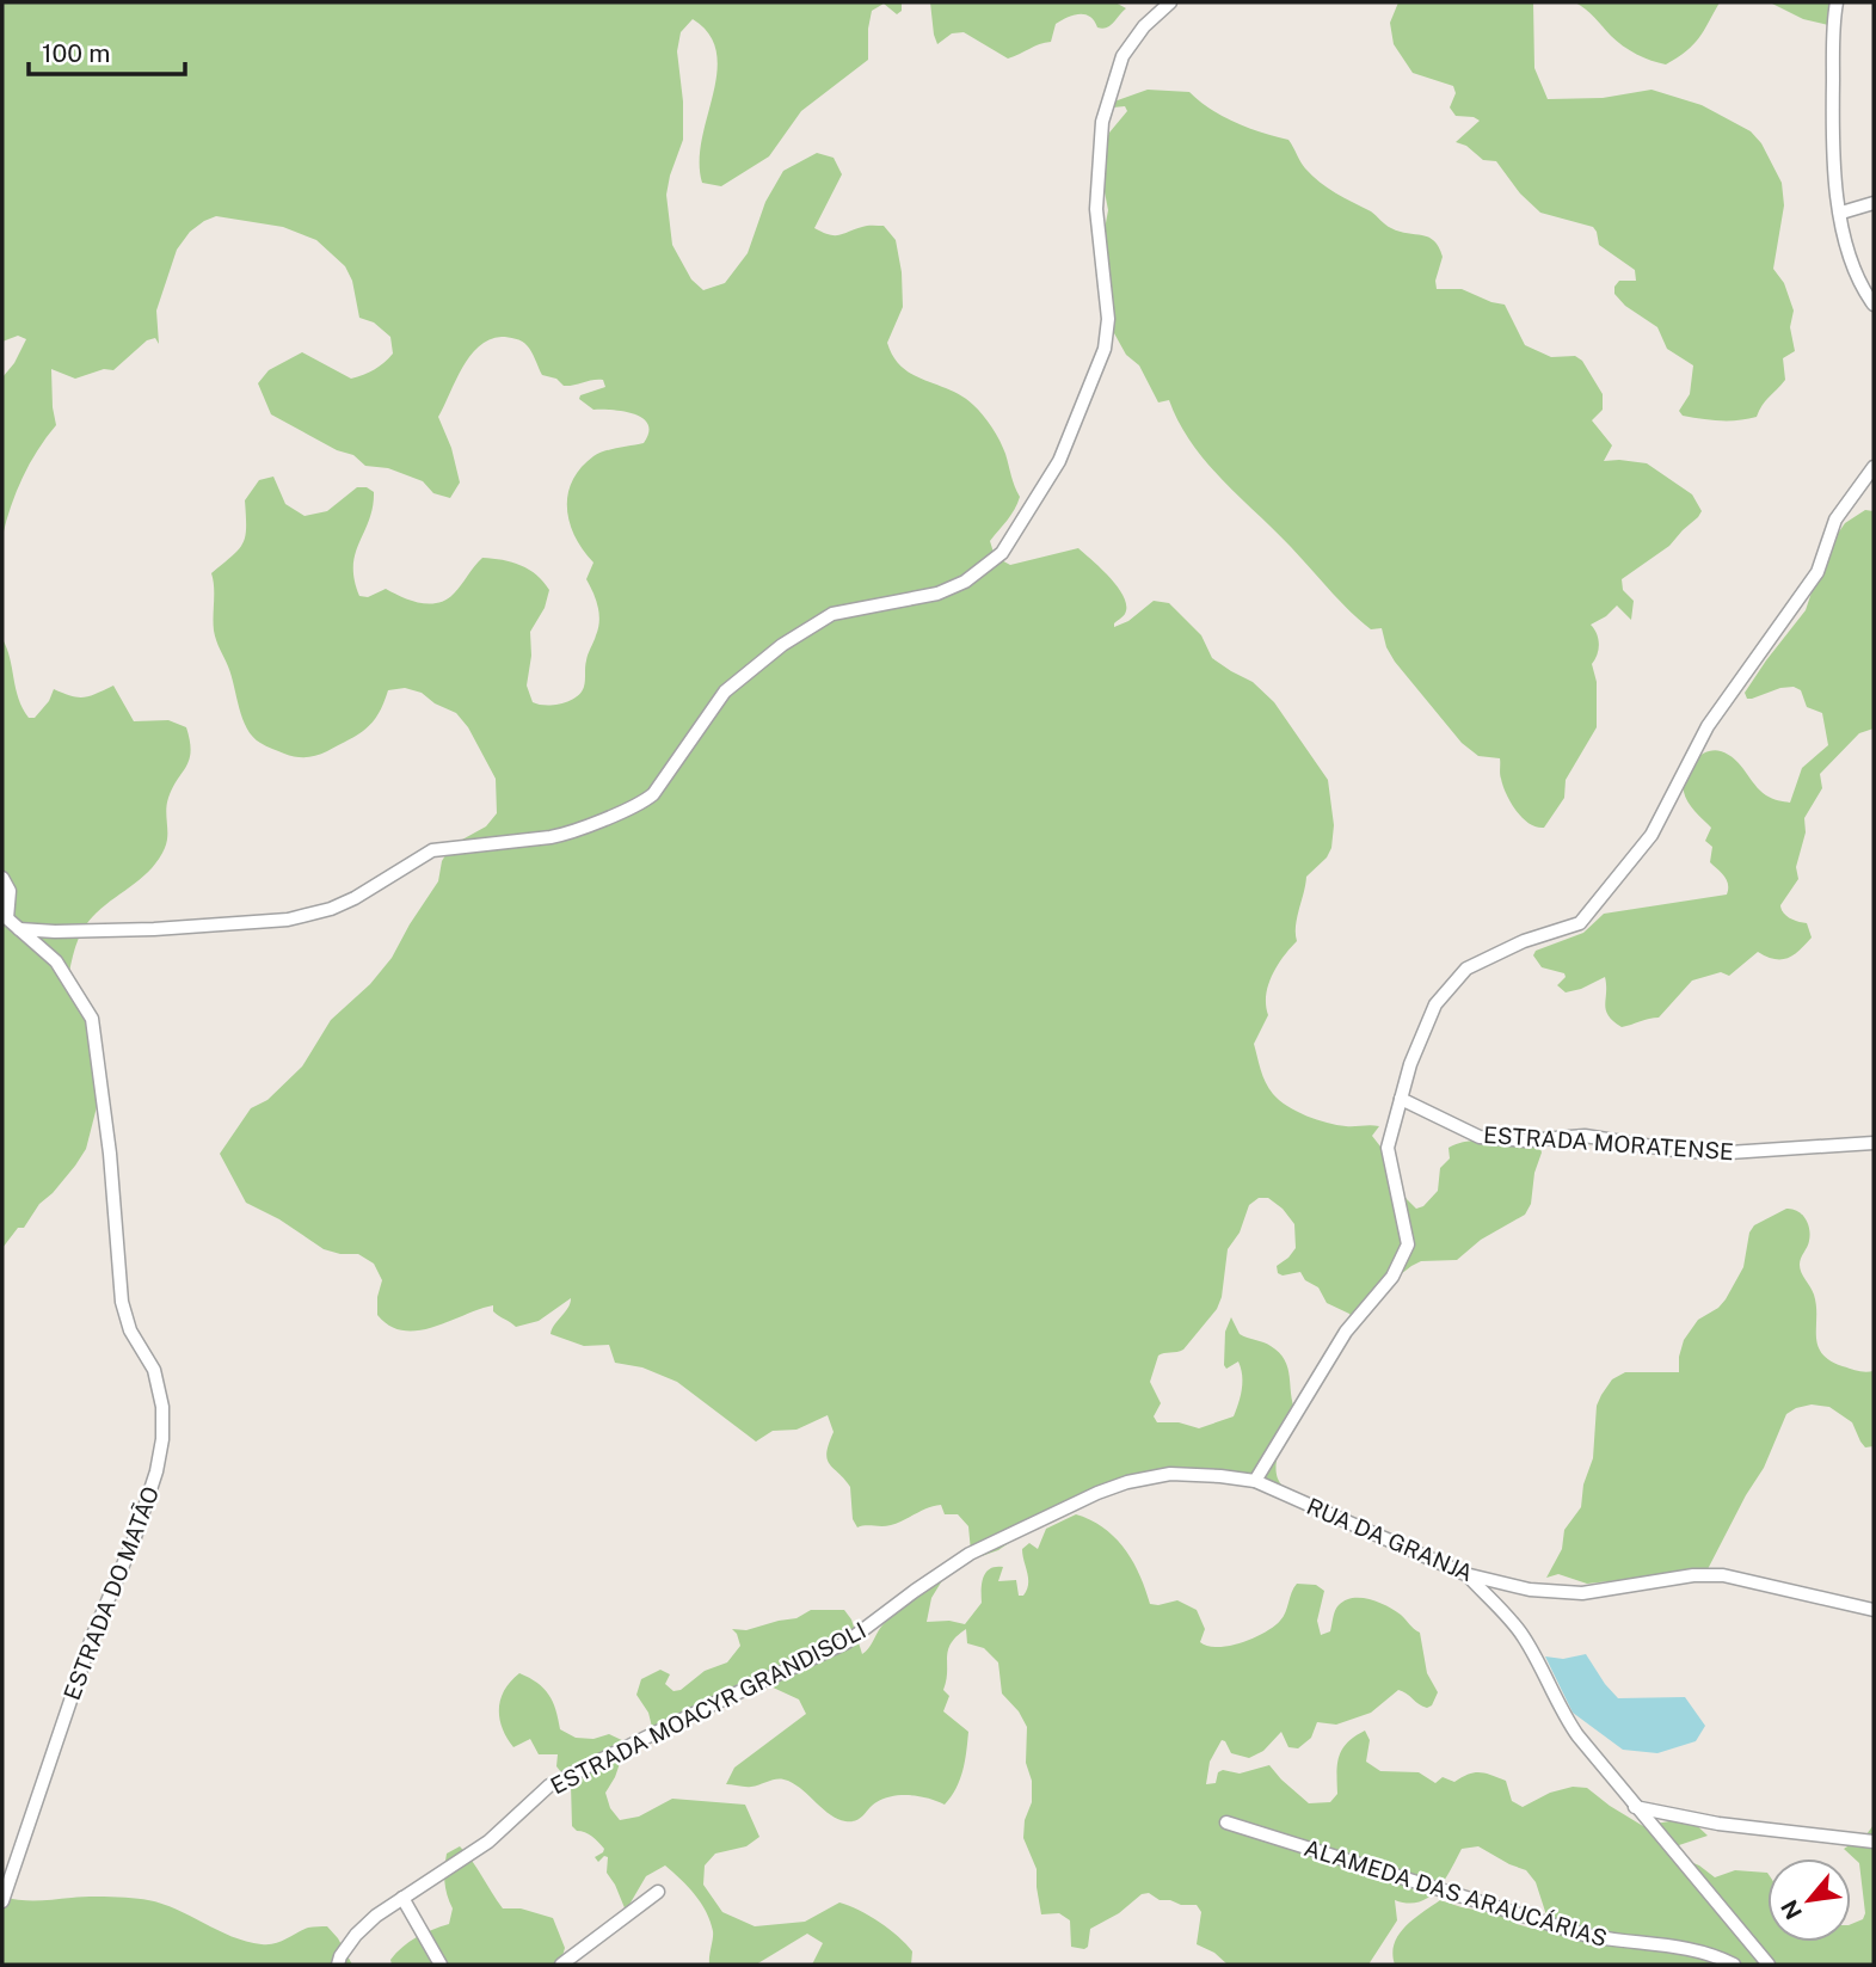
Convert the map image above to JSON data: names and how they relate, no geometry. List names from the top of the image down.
{
  "streets": {
    "street": [
      "ESTRADA MORATENSE",
      "RUA DA GRANJA",
      "ESTRADA DO MATÃO",
      "ESTRADA MOACYR GRANDISOLI",
      "ALAMEDA DAS ARAUCÁRIAS"
    ]
  },
  "crossings": [
    ["RUA DA GRANJA", "ESTRADA MOACYR GRANDISOLI"]
  ],
  "scale_bar": "100 m",
  "north": "bottom left"
}
